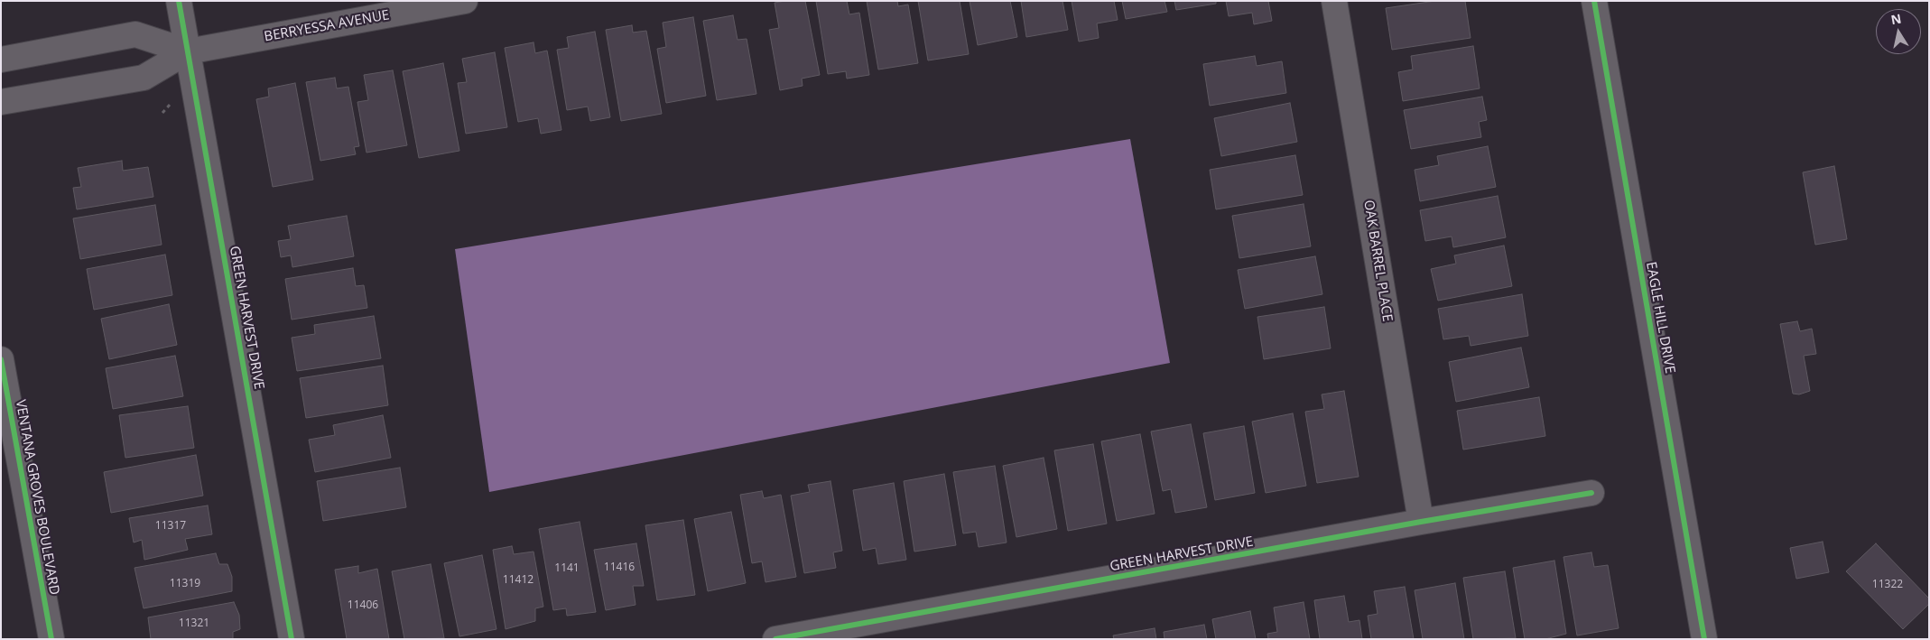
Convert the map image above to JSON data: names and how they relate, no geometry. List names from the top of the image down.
{
  "streets": {
    "street": [
      "BERRYESSA AVENUE",
      "OAK BARREL PLACE",
      "GREEN HARVEST DRIVE",
      "EAGLE HILL DRIVE",
      "VENTANA GROVES BOULEVARD"
    ]
  },
  "crossings": [
    ["BERRYESSA AVENUE", "GREEN HARVEST DRIVE"],
    ["OAK BARREL PLACE", "GREEN HARVEST DRIVE"]
  ],
  "house_numbers": [
    "11317",
    "11416",
    "1141",
    "11412",
    "11319",
    "11322",
    "11406",
    "11321"
  ],
  "north": "top"
}
